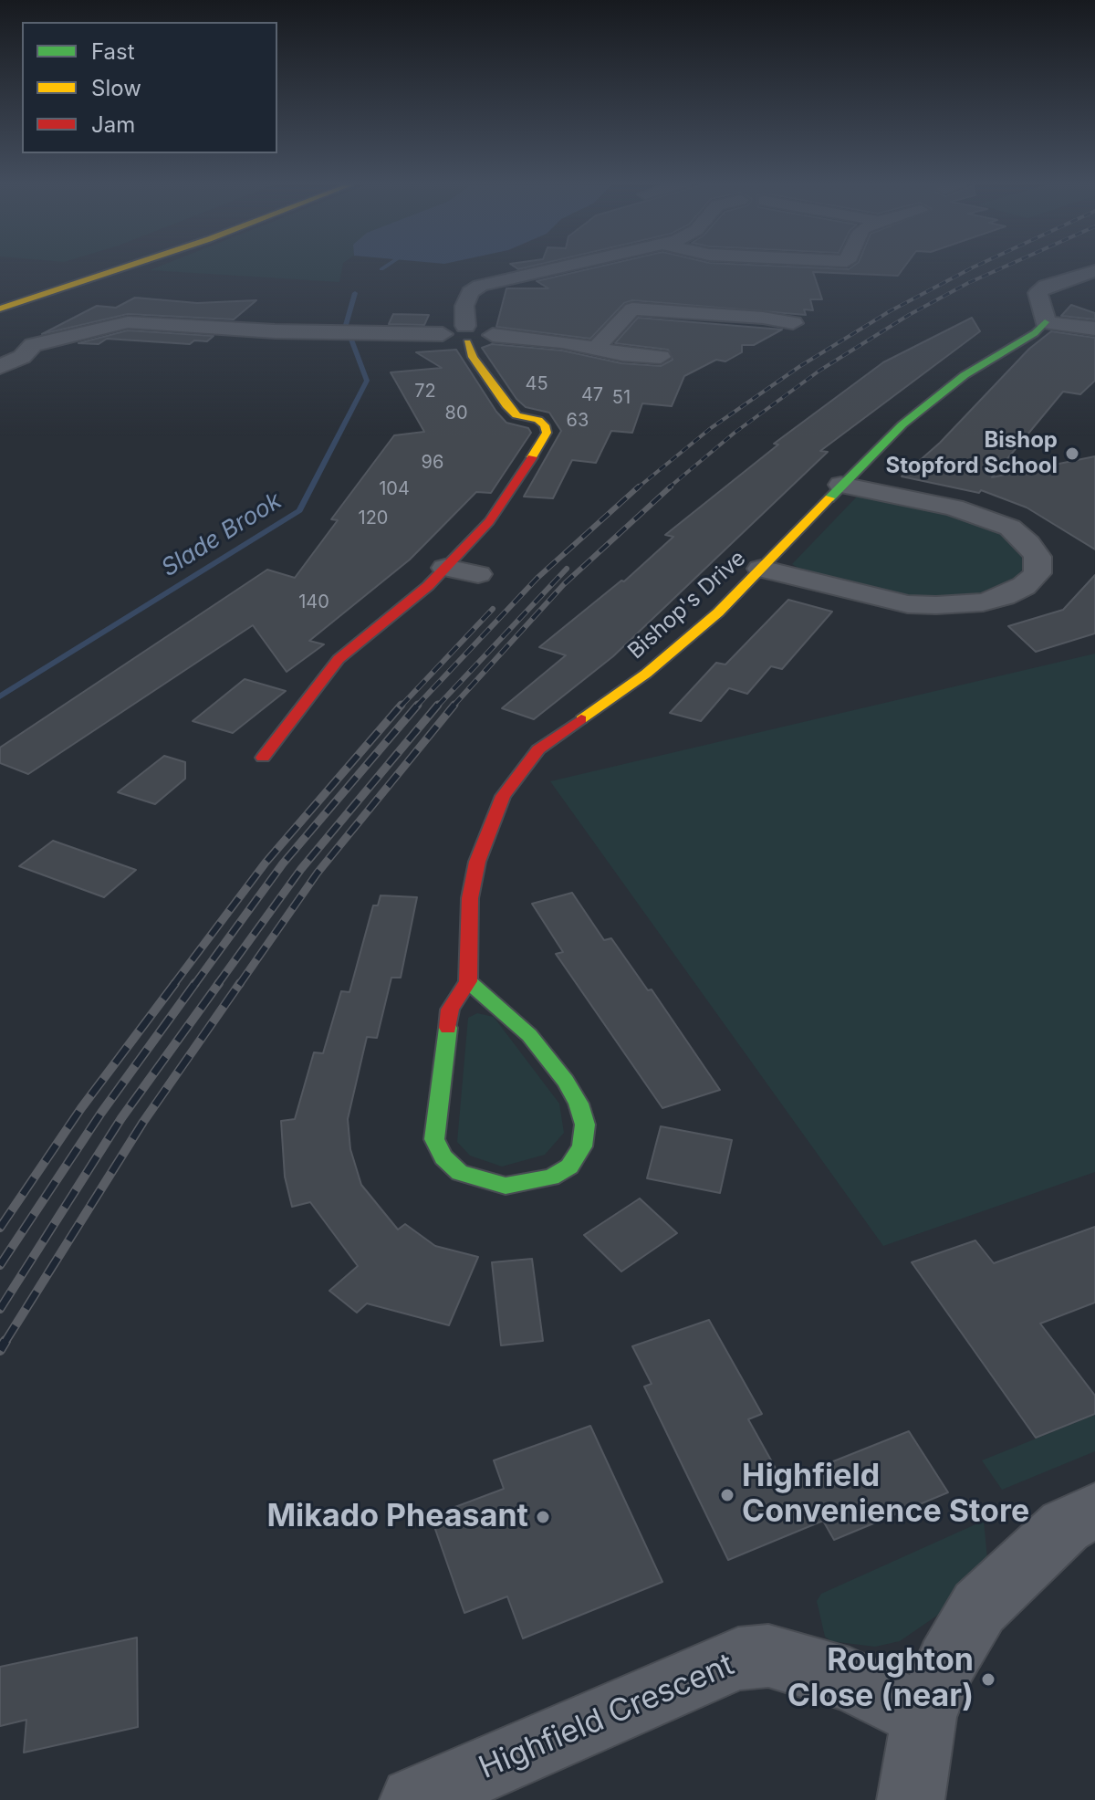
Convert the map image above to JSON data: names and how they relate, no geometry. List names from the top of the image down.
{
  "streets": {
    "main road": ["Bishop's Drive"],
    "street": ["Highfield Crescent"]
  },
  "water": ["Slade Brook"],
  "places": [
    "Bishop Stopford School",
    "Highfield Convenience Store",
    "Mikado Pheasant",
    "Roughton Close (near)"
  ],
  "house_numbers": [
    "45",
    "72",
    "47",
    "51",
    "80",
    "63",
    "96",
    "104",
    "120",
    "140"
  ],
  "legend": ["Fast", "Slow", "Jam"]
}
